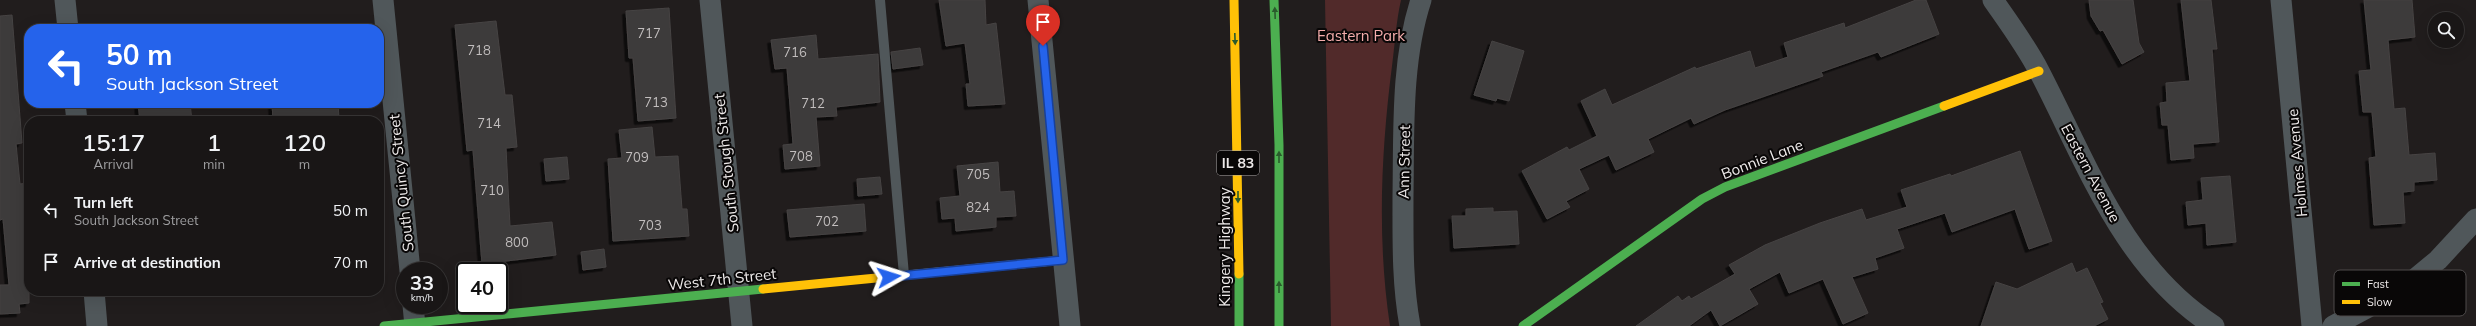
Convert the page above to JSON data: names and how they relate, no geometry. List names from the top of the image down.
{
  "streets": {
    "main road": [
      "Bonnie Lane",
      "IL 83",
      "Kingery Highway",
      "West 7th Street"
    ],
    "street": [
      "Ann Street",
      "South Stough Street",
      "Holmes Avenue",
      "Eastern Avenue",
      "South Quincy Street"
    ]
  },
  "crossings": [
    ["Bonnie Lane", "Eastern Avenue"],
    ["South Stough Street", "West 7th Street"]
  ],
  "parks": ["Eastern Park"],
  "house_numbers": [
    "717",
    "718",
    "716",
    "713",
    "712",
    "714",
    "708",
    "709",
    "705",
    "710",
    "824",
    "702",
    "703",
    "800"
  ],
  "legend": ["Fast", "Slow"],
  "page": {
    "turn": ["50 m", "South Jackson Street"],
    "eta": [
      "15:17",
      "Arrival",
      "1",
      "min",
      "120",
      "m"
    ],
    "list": [
      {
        "name": "Turn left",
        "note": "South Jackson Street",
        "value": "50 m"
      },
      {
        "name": "Arrive at destination",
        "value": "70 m"
      }
    ],
    "speed": "33 km/h",
    "limit": "40"
  }
}
